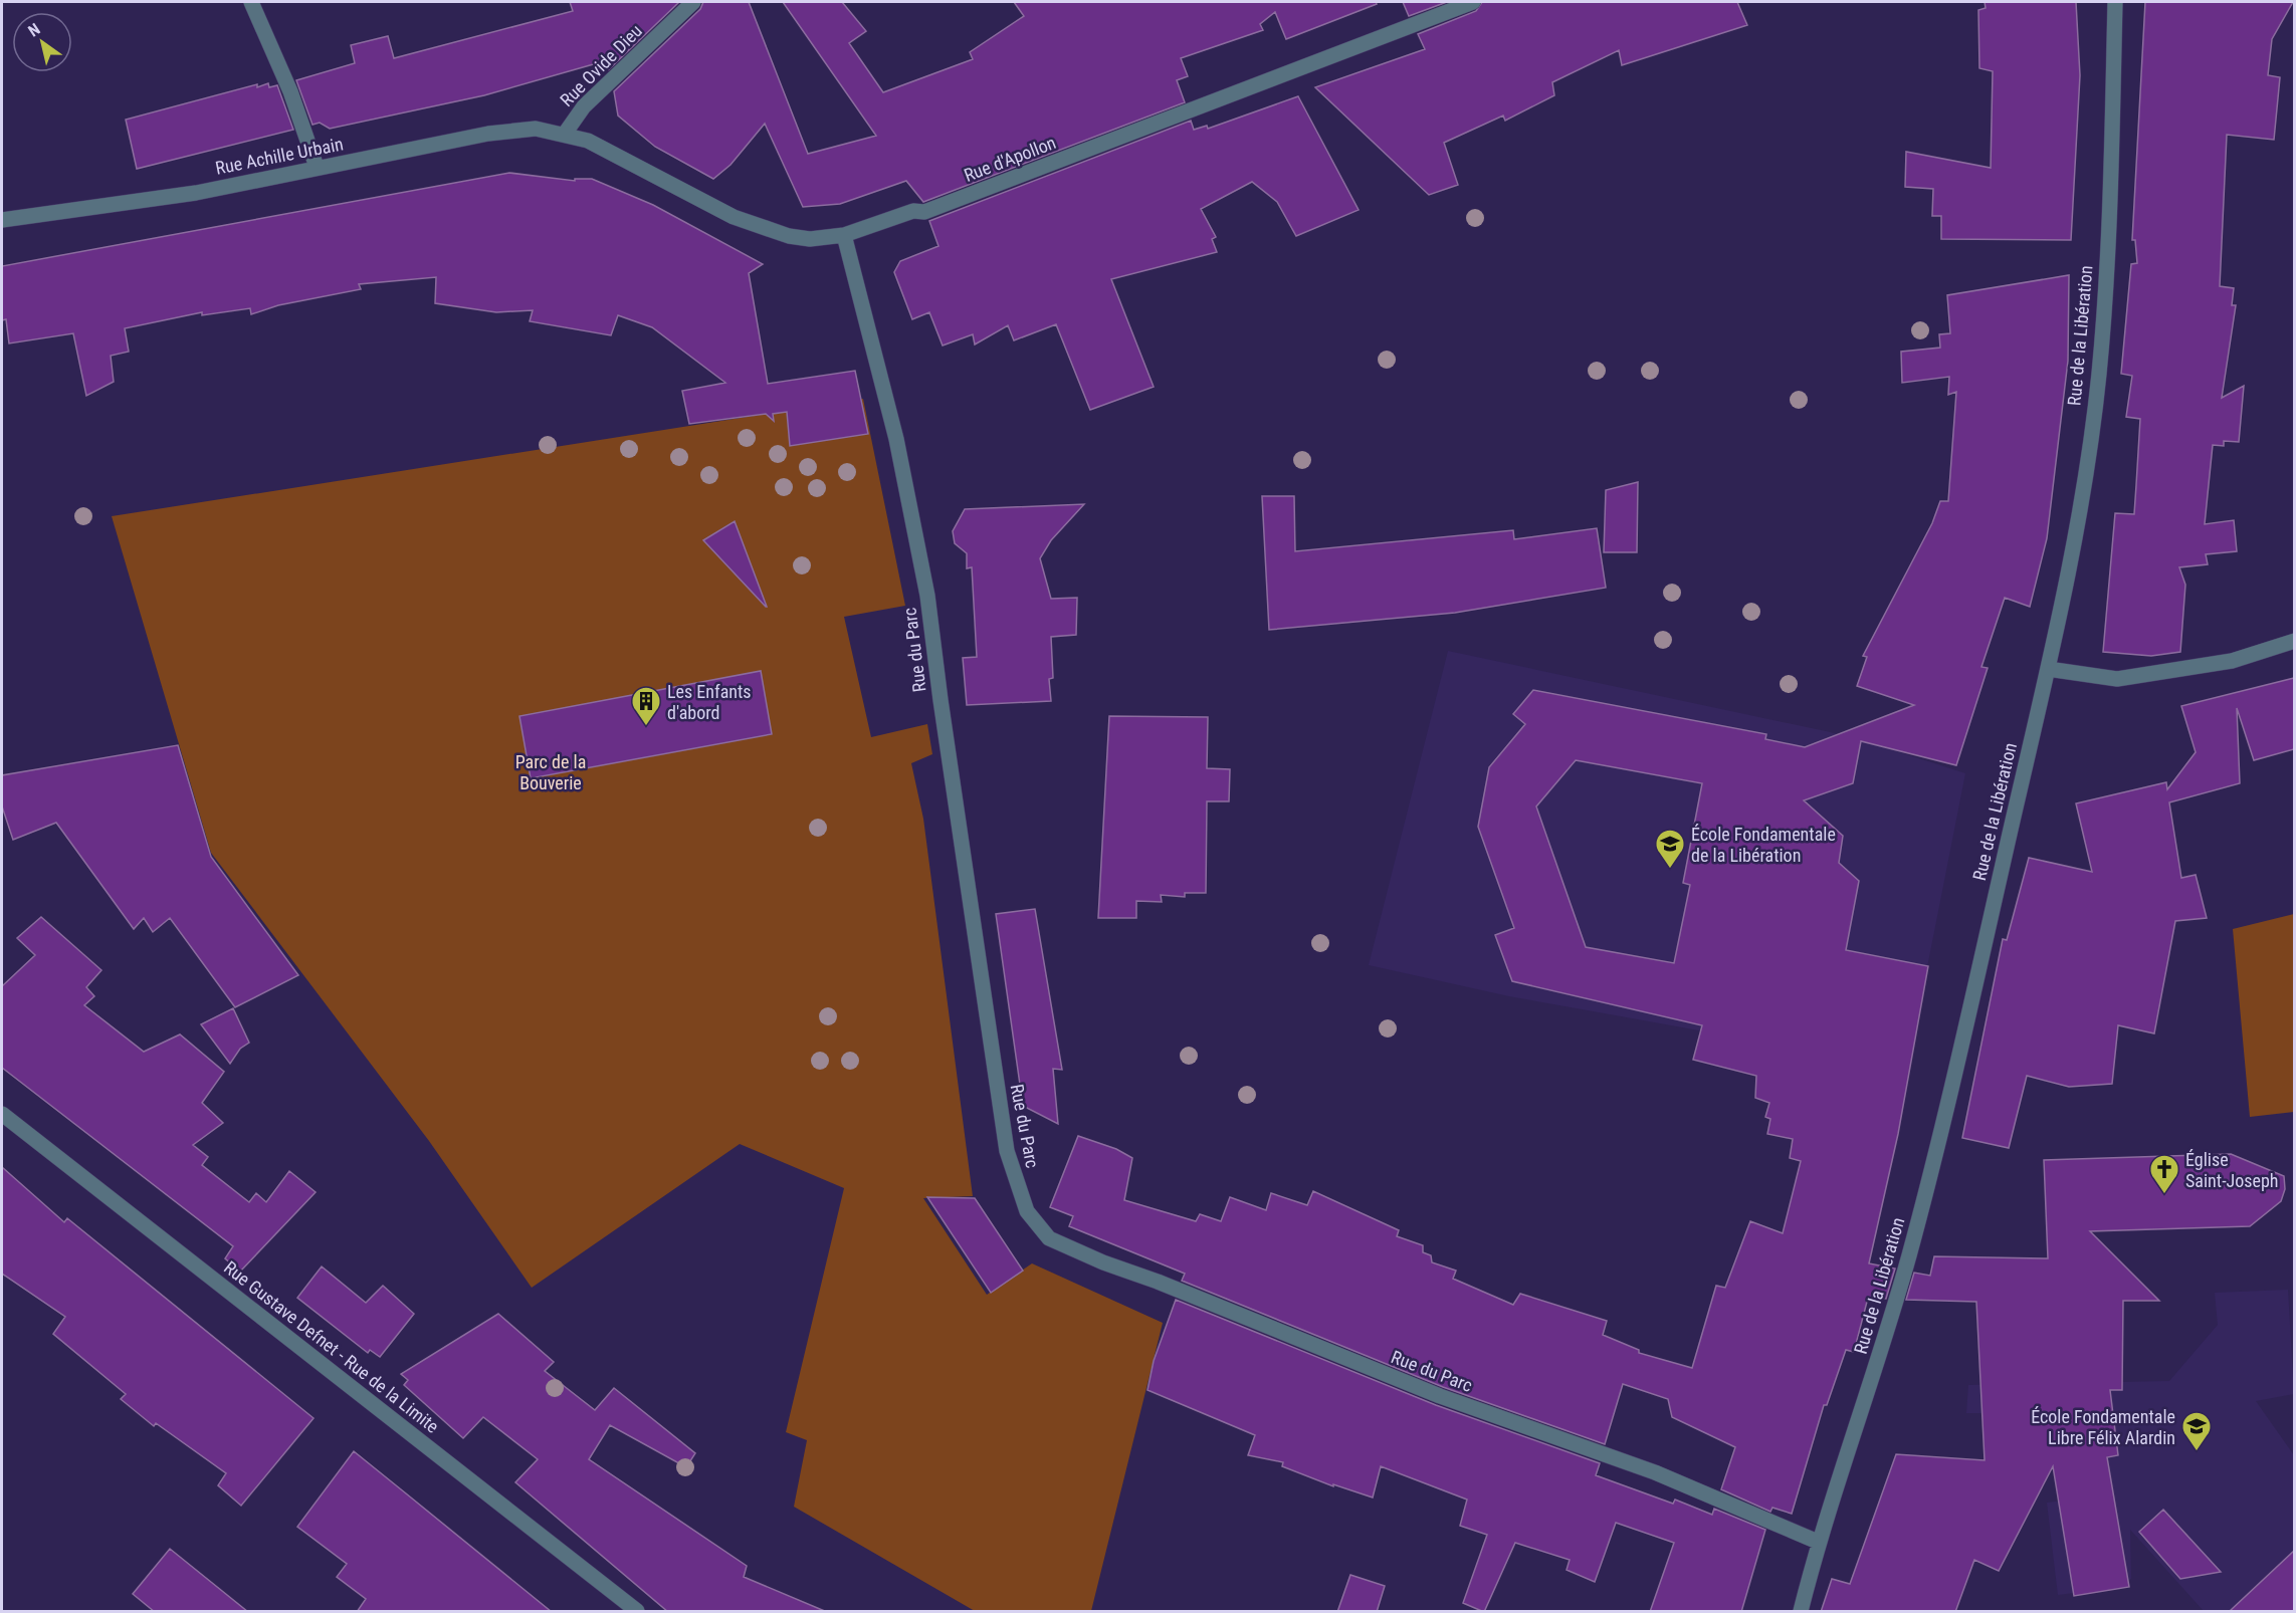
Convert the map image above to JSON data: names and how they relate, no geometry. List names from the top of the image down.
{
  "streets": {
    "street": [
      "Rue Ovide Dieu",
      "Rue Achille Urbain",
      "Rue d'Apollon",
      "Rue de la Libération",
      "Rue du Parc",
      "Rue Gustave Defnet - Rue de la Limite"
    ]
  },
  "crossings": [
    ["Rue Ovide Dieu", "Rue Achille Urbain"],
    ["Rue Ovide Dieu", "Rue d'Apollon"],
    ["Rue Achille Urbain", "Rue d'Apollon"],
    ["Rue d'Apollon", "Rue du Parc"],
    ["Rue de la Libération", "Rue du Parc"]
  ],
  "parks": ["Parc de la Bouverie"],
  "places": {
    "building": ["Les Enfants d'abord"],
    "school or university": ["École Fondamentale de la Libération", "École Fondamentale Libre Félix Alardin"],
    "church": ["Église Saint-Joseph"]
  },
  "north": "top left"
}
